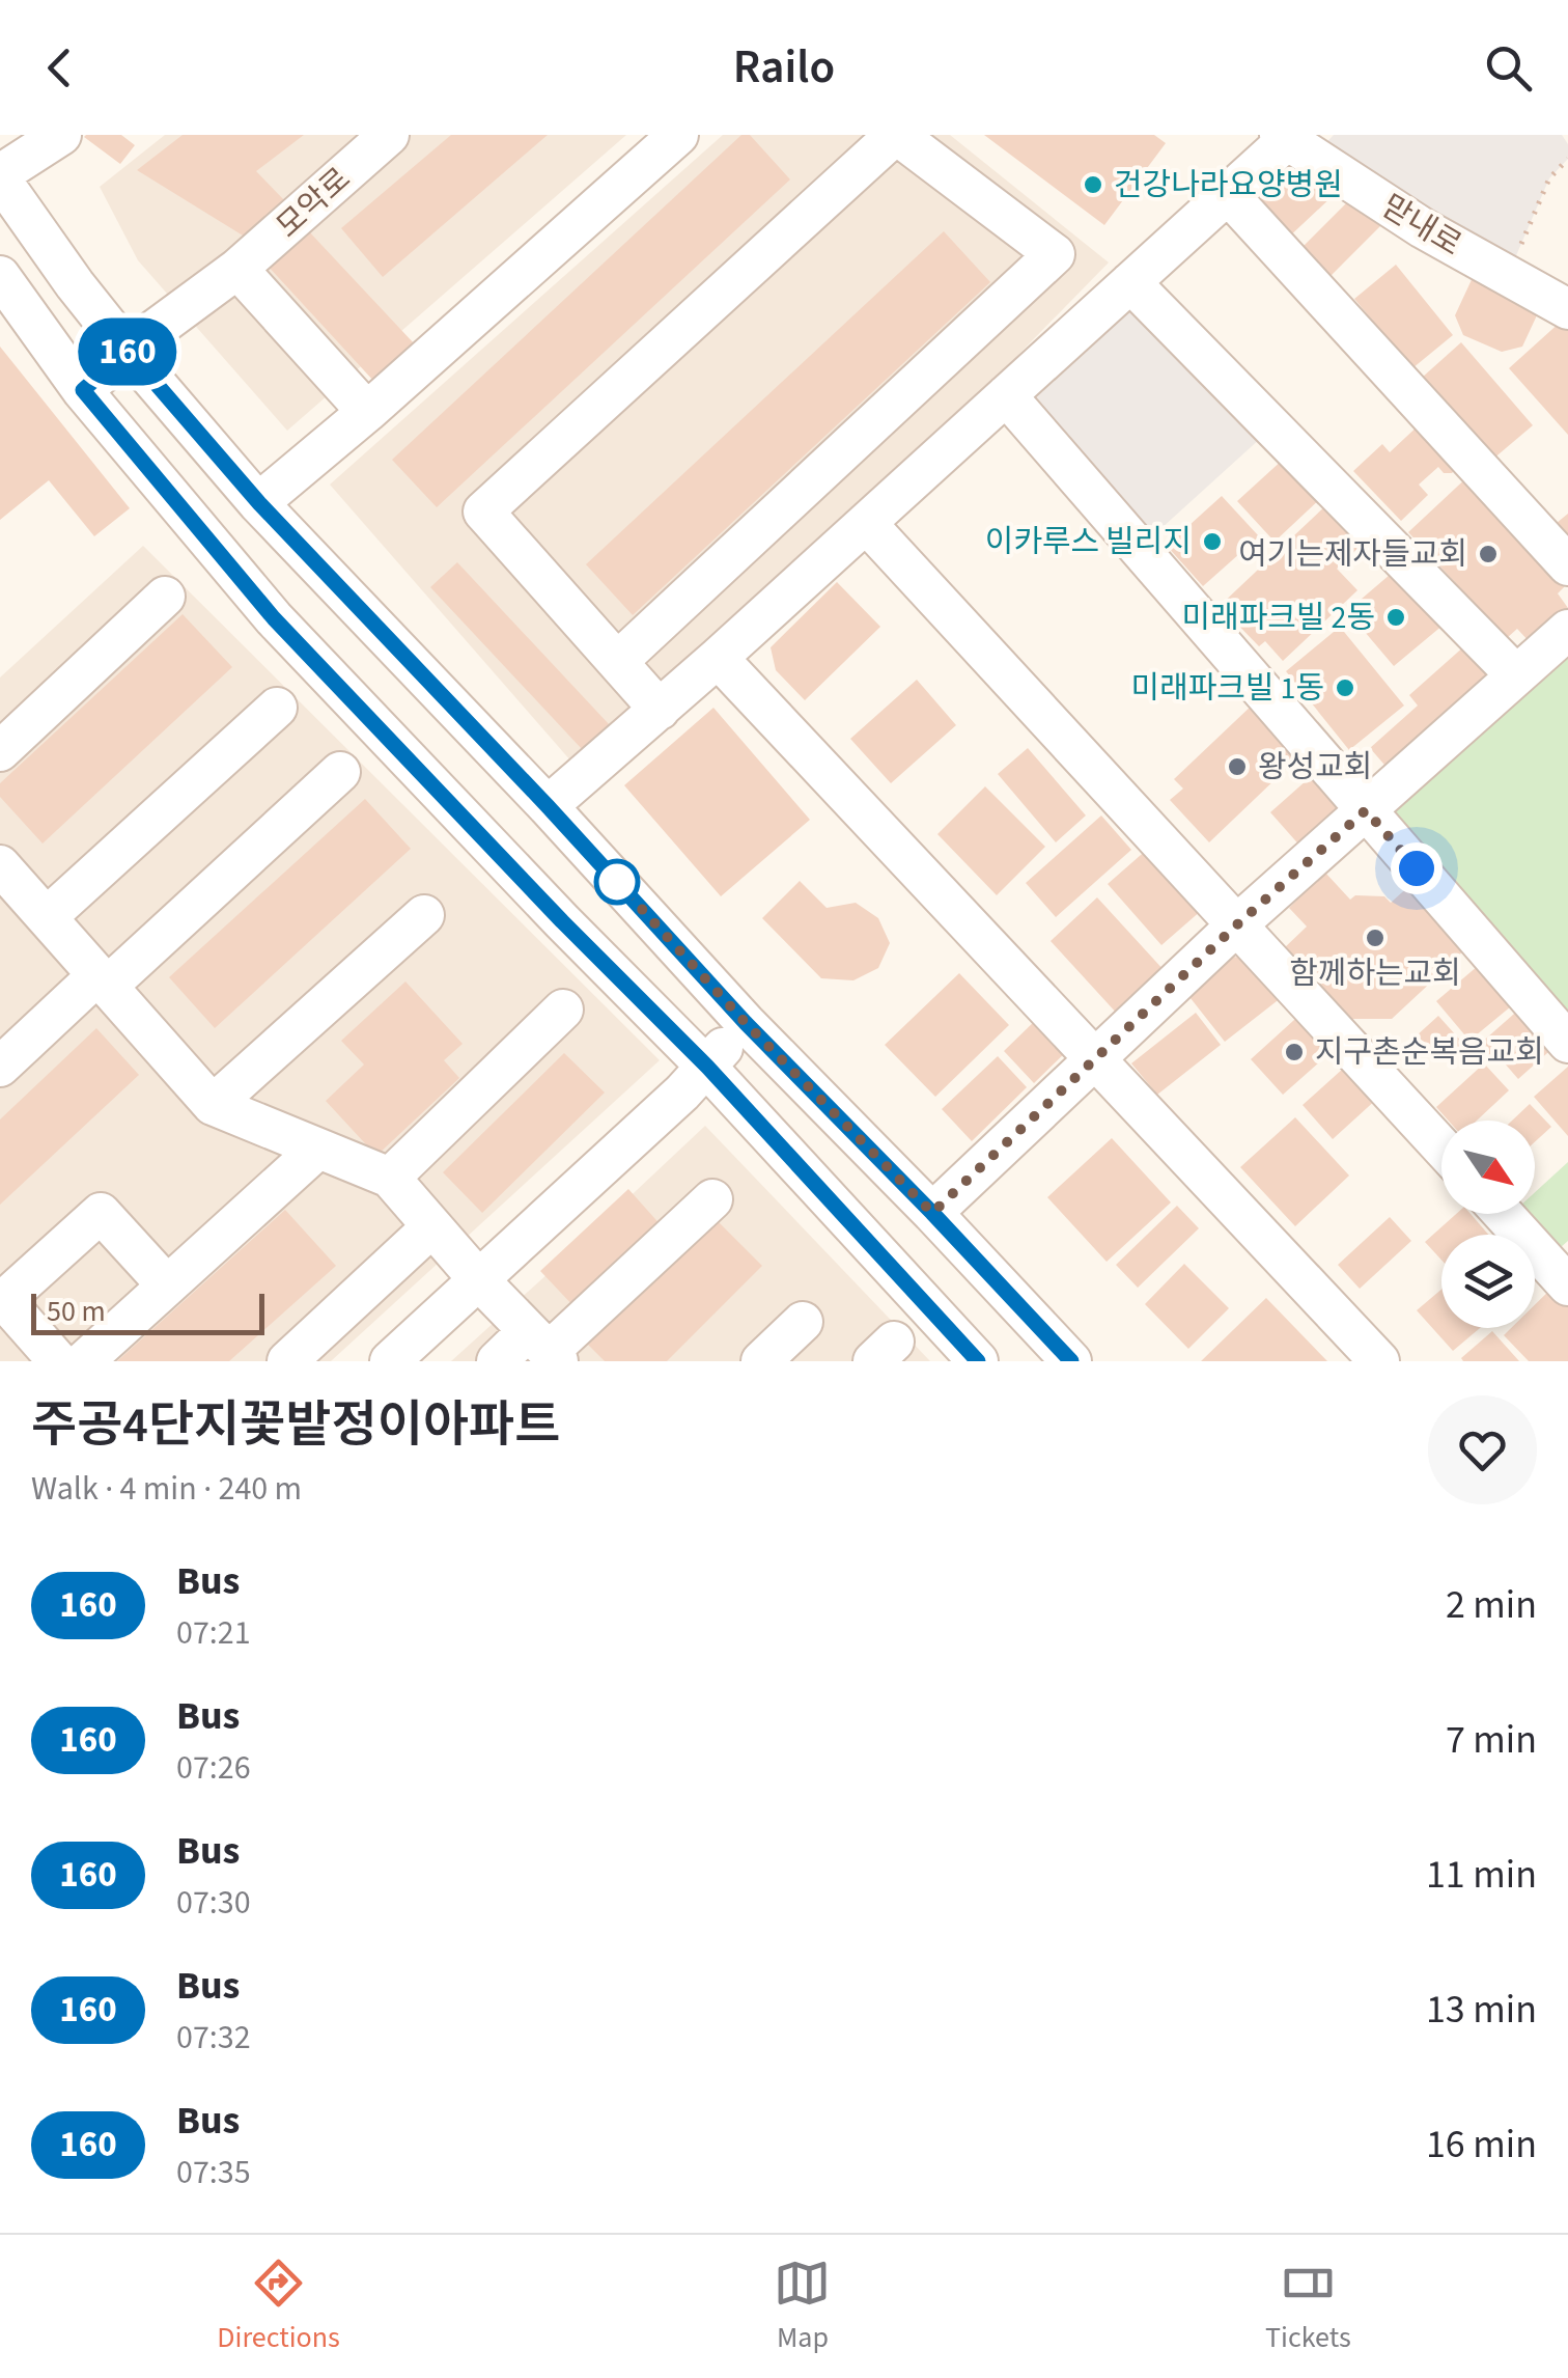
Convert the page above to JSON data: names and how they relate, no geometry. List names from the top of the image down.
{
  "streets": {
    "street": ["모악로", "맏내로"]
  },
  "places": [
    "건강나라요양병원",
    "이카루스 빌리지",
    "여기는제자들교회",
    "미래파크빌 2동",
    "미래파크빌 1동",
    "왕성교회",
    "함께하는교회",
    "지구촌순복음교회"
  ],
  "lines": ["bus line 160"],
  "scale_bar": "50 m",
  "north": "bottom right",
  "page": {
    "header": "Railo",
    "on_map": "160",
    "scale": "50 m",
    "heading": ["주공4단지꽃밭정이아파트", "Walk · 4 min · 240 m"],
    "list": [
      {
        "mark": "160",
        "name": "Bus",
        "note": "07:21",
        "value": "2 min"
      },
      {
        "mark": "160",
        "name": "Bus",
        "note": "07:26",
        "value": "7 min"
      },
      {
        "mark": "160",
        "name": "Bus",
        "note": "07:30",
        "value": "11 min"
      },
      {
        "mark": "160",
        "name": "Bus",
        "note": "07:32",
        "value": "13 min"
      },
      {
        "mark": "160",
        "name": "Bus",
        "note": "07:35",
        "value": "16 min"
      }
    ],
    "tabs": ["Directions", "Map", "Tickets"]
  }
}
